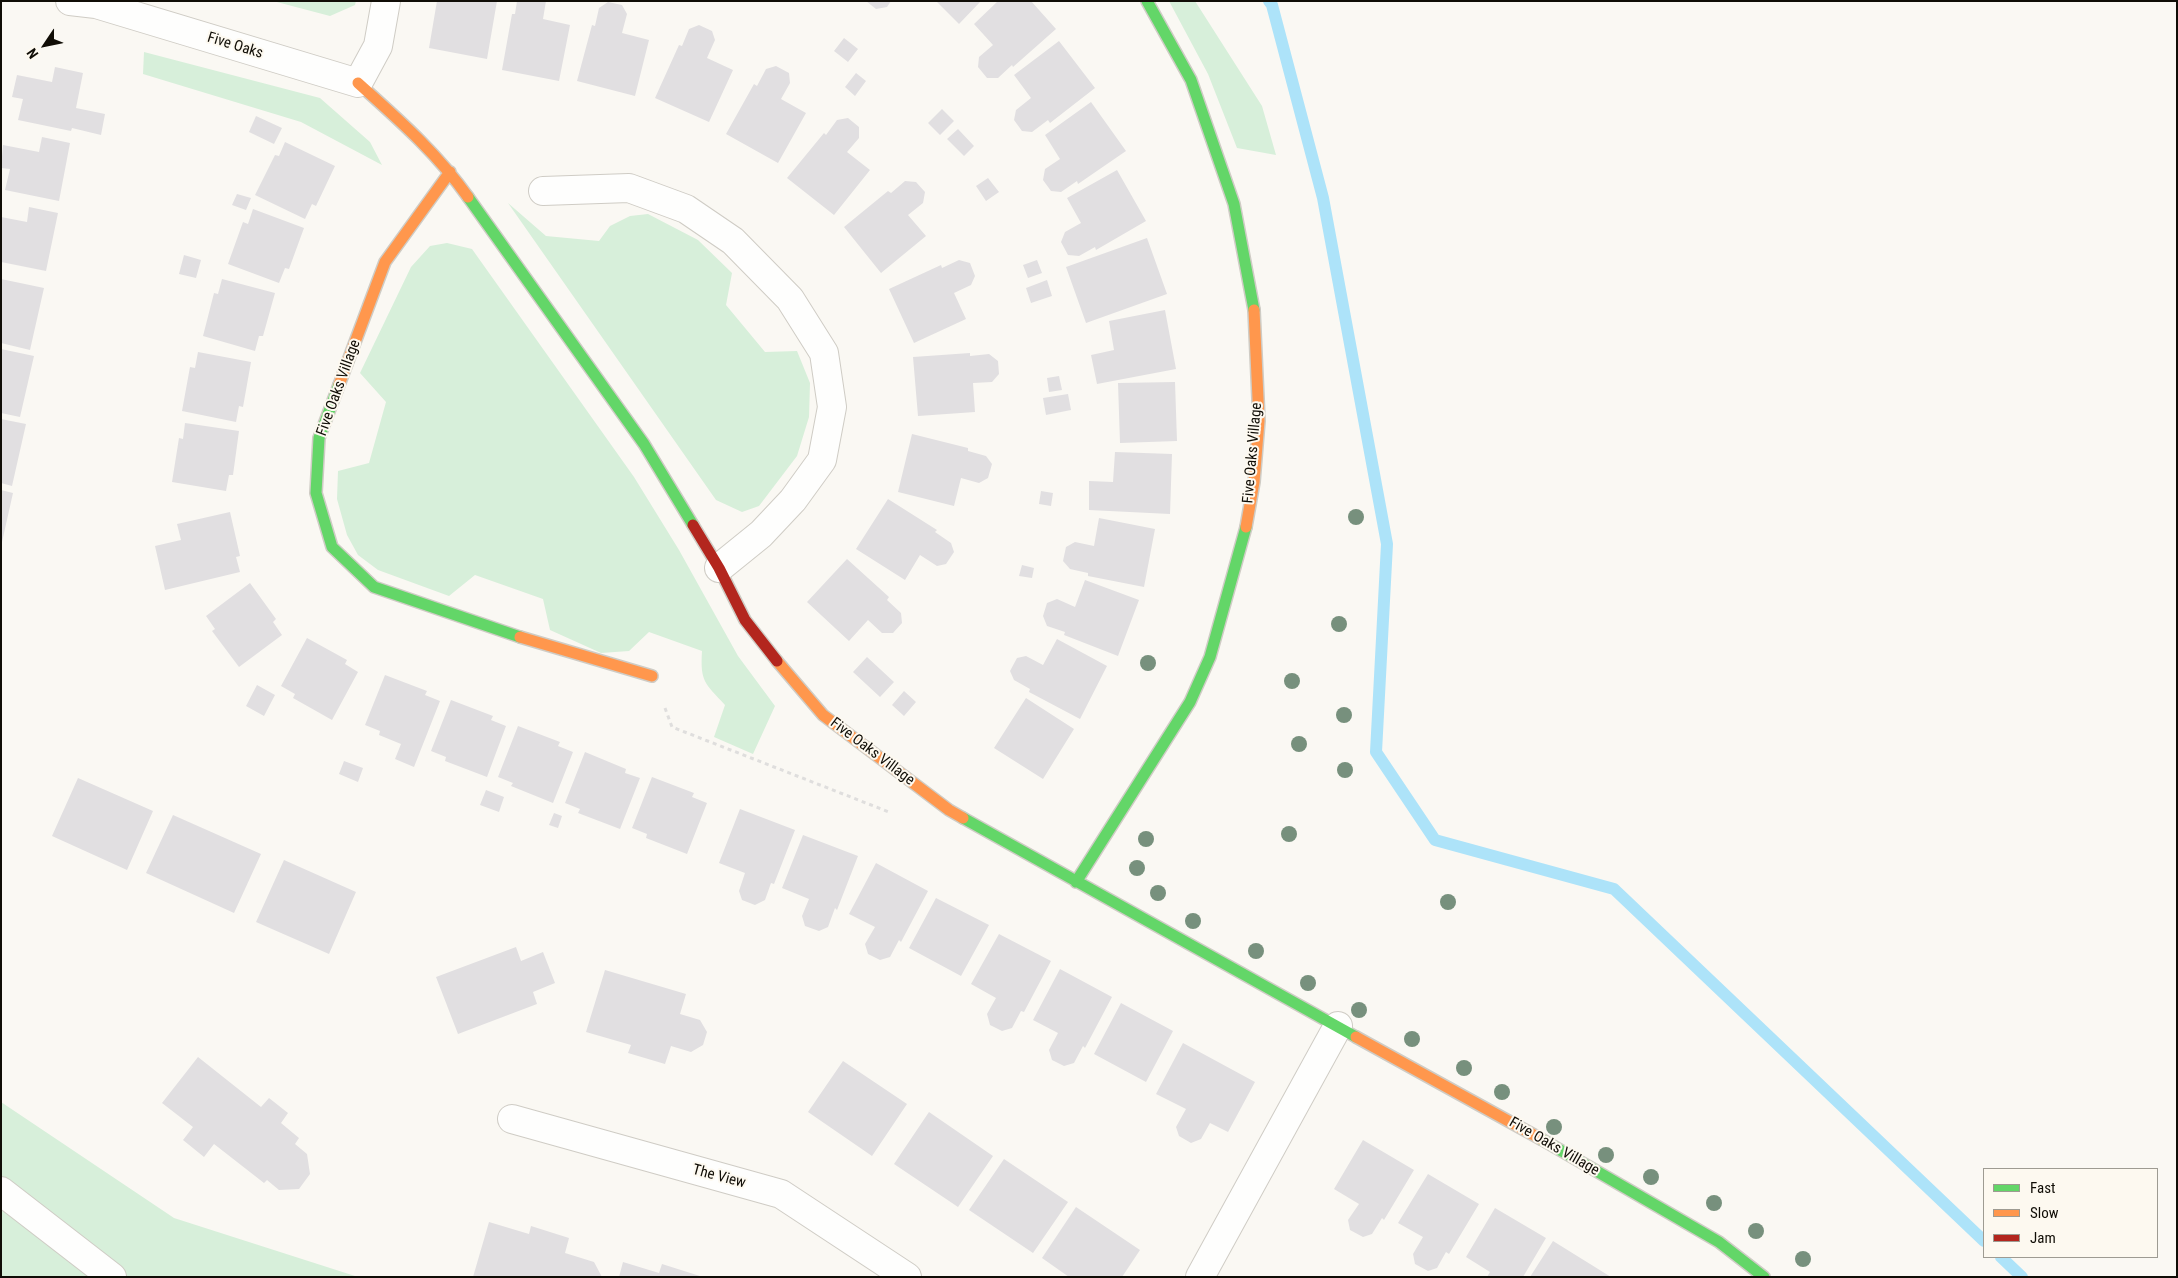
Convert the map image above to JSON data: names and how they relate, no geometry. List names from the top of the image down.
{
  "streets": {
    "street": ["Five Oaks", "Five Oaks Village", "The View"]
  },
  "crossings": [
    ["Five Oaks", "Five Oaks Village"]
  ],
  "legend": ["Fast", "Slow", "Jam"],
  "north": "bottom left"
}
